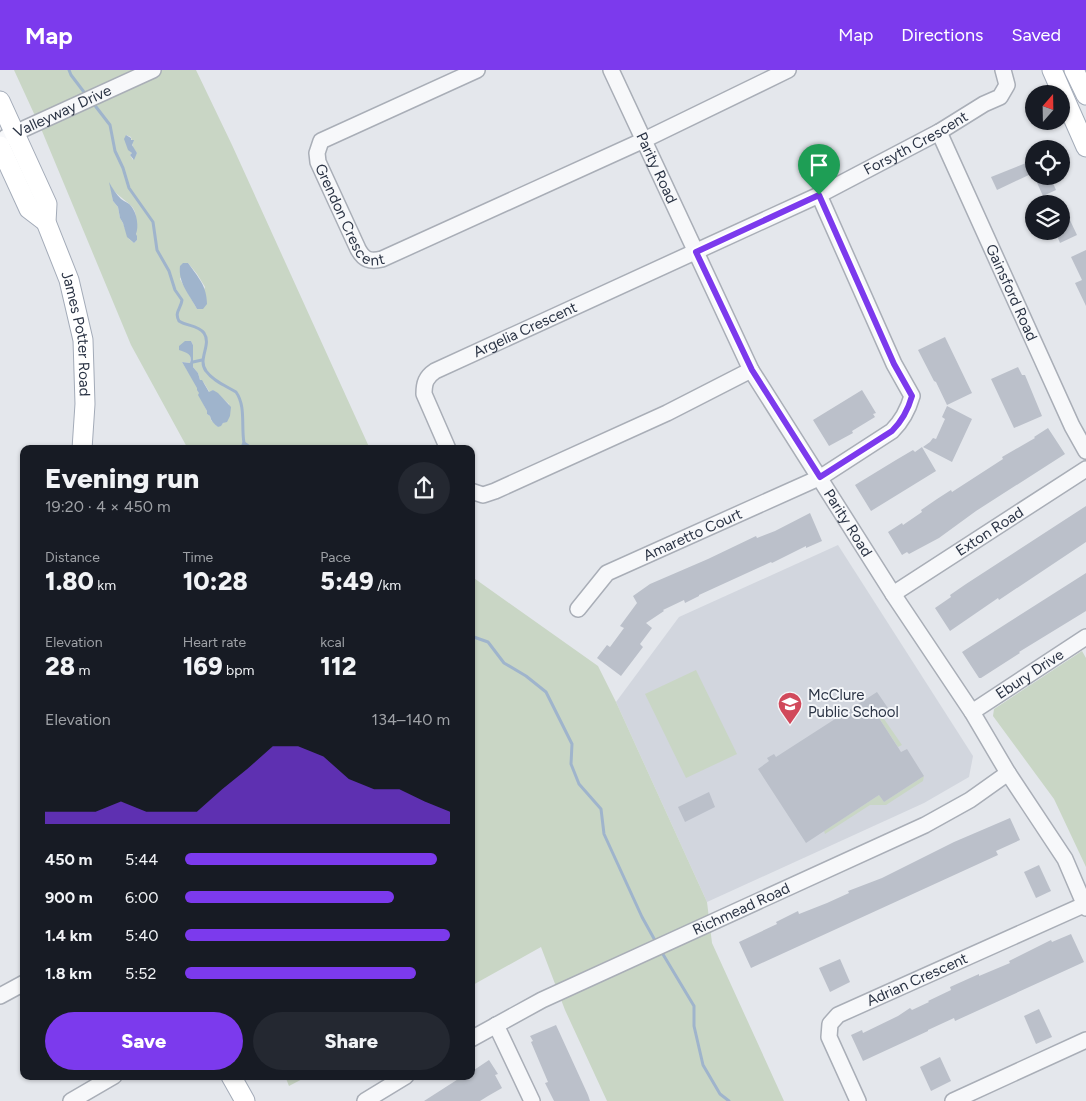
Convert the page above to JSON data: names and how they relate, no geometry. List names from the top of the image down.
{
  "streets": {
    "main road": ["James Potter Road"],
    "street": [
      "Valleyway Drive",
      "Forsyth Crescent",
      "Parity Road",
      "Grendon Crescent",
      "Gainsford Road",
      "Argelia Crescent",
      "Exton Road",
      "Amaretto Court",
      "Ebury Drive",
      "Richmead Road",
      "Adrian Crescent"
    ]
  },
  "crossings": [
    ["Valleyway Drive", "James Potter Road"],
    ["Forsyth Crescent", "Parity Road"],
    ["Forsyth Crescent", "Gainsford Road"],
    ["Forsyth Crescent", "Argelia Crescent"],
    ["Forsyth Crescent", "Amaretto Court"],
    ["Parity Road", "Grendon Crescent"],
    ["Parity Road", "Argelia Crescent"],
    ["Parity Road", "Exton Road"],
    ["Parity Road", "Amaretto Court"],
    ["Parity Road", "Ebury Drive"],
    ["Parity Road", "Richmead Road"],
    ["Parity Road", "Adrian Crescent"]
  ],
  "places": {
    "school or university": ["McClure Public School"]
  },
  "north": "top",
  "page": {
    "header": "Map",
    "nav": ["Map", "Directions", "Saved"],
    "heading": ["Evening run", "19:20 · 4 × 450 m"],
    "stats": [
      ["Distance", "1.80 km"],
      ["Time", "10:28"],
      ["Pace", "5:49 /km"],
      ["Elevation", "28 m"],
      ["Heart rate", "169 bpm"],
      ["kcal", "112"]
    ],
    "chart": ["Elevation", "134–140 m"],
    "list": [
      {
        "name": "450 m",
        "note": "5:44"
      },
      {
        "name": "900 m",
        "note": "6:00"
      },
      {
        "name": "1.4 km",
        "note": "5:40"
      },
      {
        "name": "1.8 km",
        "note": "5:52"
      }
    ],
    "buttons": ["Save", "Share"]
  }
}
